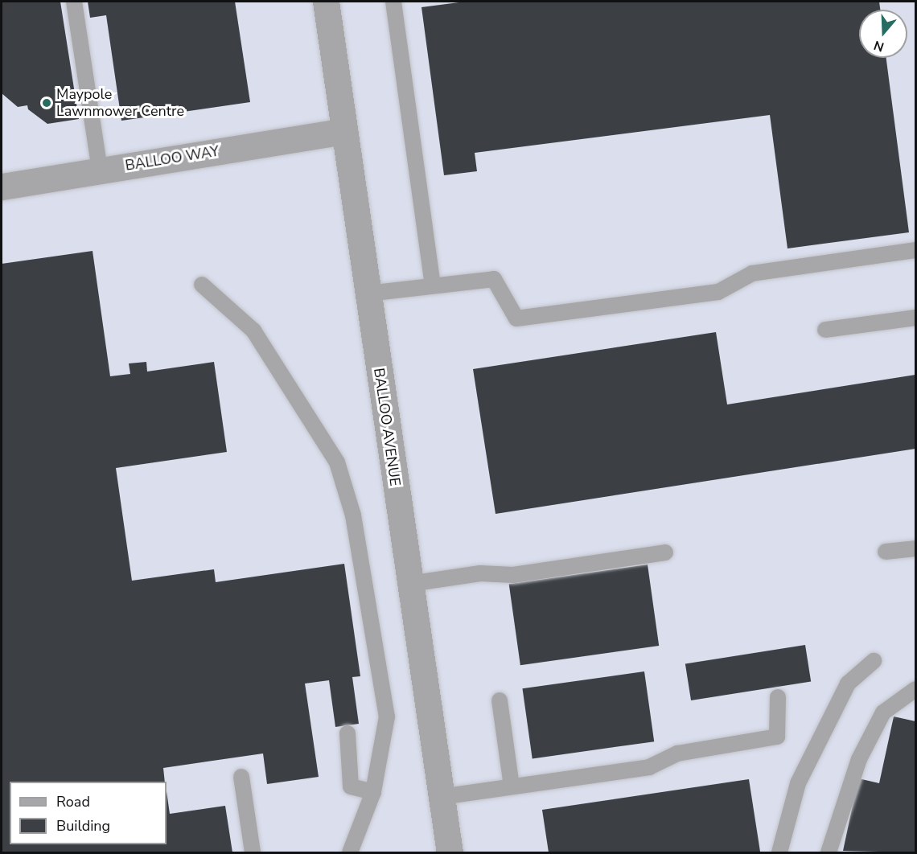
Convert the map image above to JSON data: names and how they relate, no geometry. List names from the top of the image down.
{
  "streets": {
    "street": ["BALLOO WAY", "BALLOO AVENUE"]
  },
  "crossings": [
    ["BALLOO WAY", "BALLOO AVENUE"]
  ],
  "places": ["Maypole Lawnmower Centre"],
  "legend": ["Road", "Building"],
  "north": "bottom"
}
